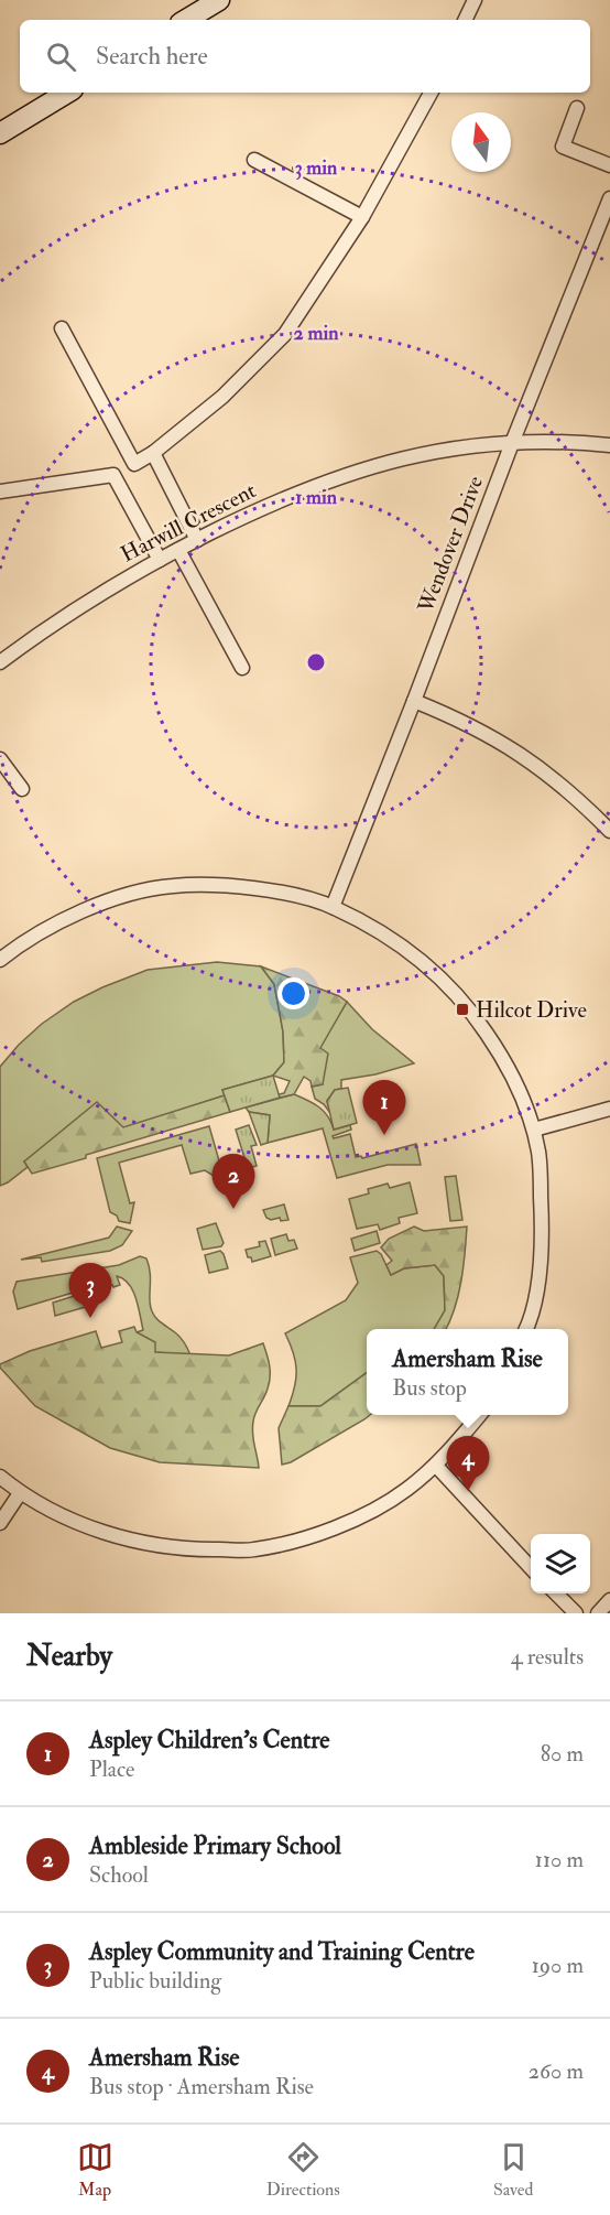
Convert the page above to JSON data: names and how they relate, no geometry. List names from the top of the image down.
{
  "streets": {
    "street": ["Harwill Crescent", "Wendover Drive"]
  },
  "crossings": [
    ["Harwill Crescent", "Wendover Drive"]
  ],
  "places": {
    "transit": ["Hilcot Drive"]
  },
  "north": "top",
  "page": {
    "search": "Search here",
    "pins": [
      "1",
      "2",
      "3",
      "4"
    ],
    "popup": ["Amersham Rise", "Bus stop"],
    "heading": ["Nearby", "4 results"],
    "list": [
      {
        "mark": "1",
        "name": "Aspley Children's Centre",
        "note": "Place",
        "value": "80 m"
      },
      {
        "mark": "2",
        "name": "Ambleside Primary School",
        "note": "School",
        "value": "110 m"
      },
      {
        "mark": "3",
        "name": "Aspley Community and Training Centre",
        "note": "Public building",
        "value": "190 m"
      },
      {
        "mark": "4",
        "name": "Amersham Rise",
        "note": "Bus stop · Amersham Rise",
        "value": "260 m"
      }
    ],
    "nav": ["Map", "Directions", "Saved"]
  },
  "rings": ["3 min", "2 min", "1 min"]
}
